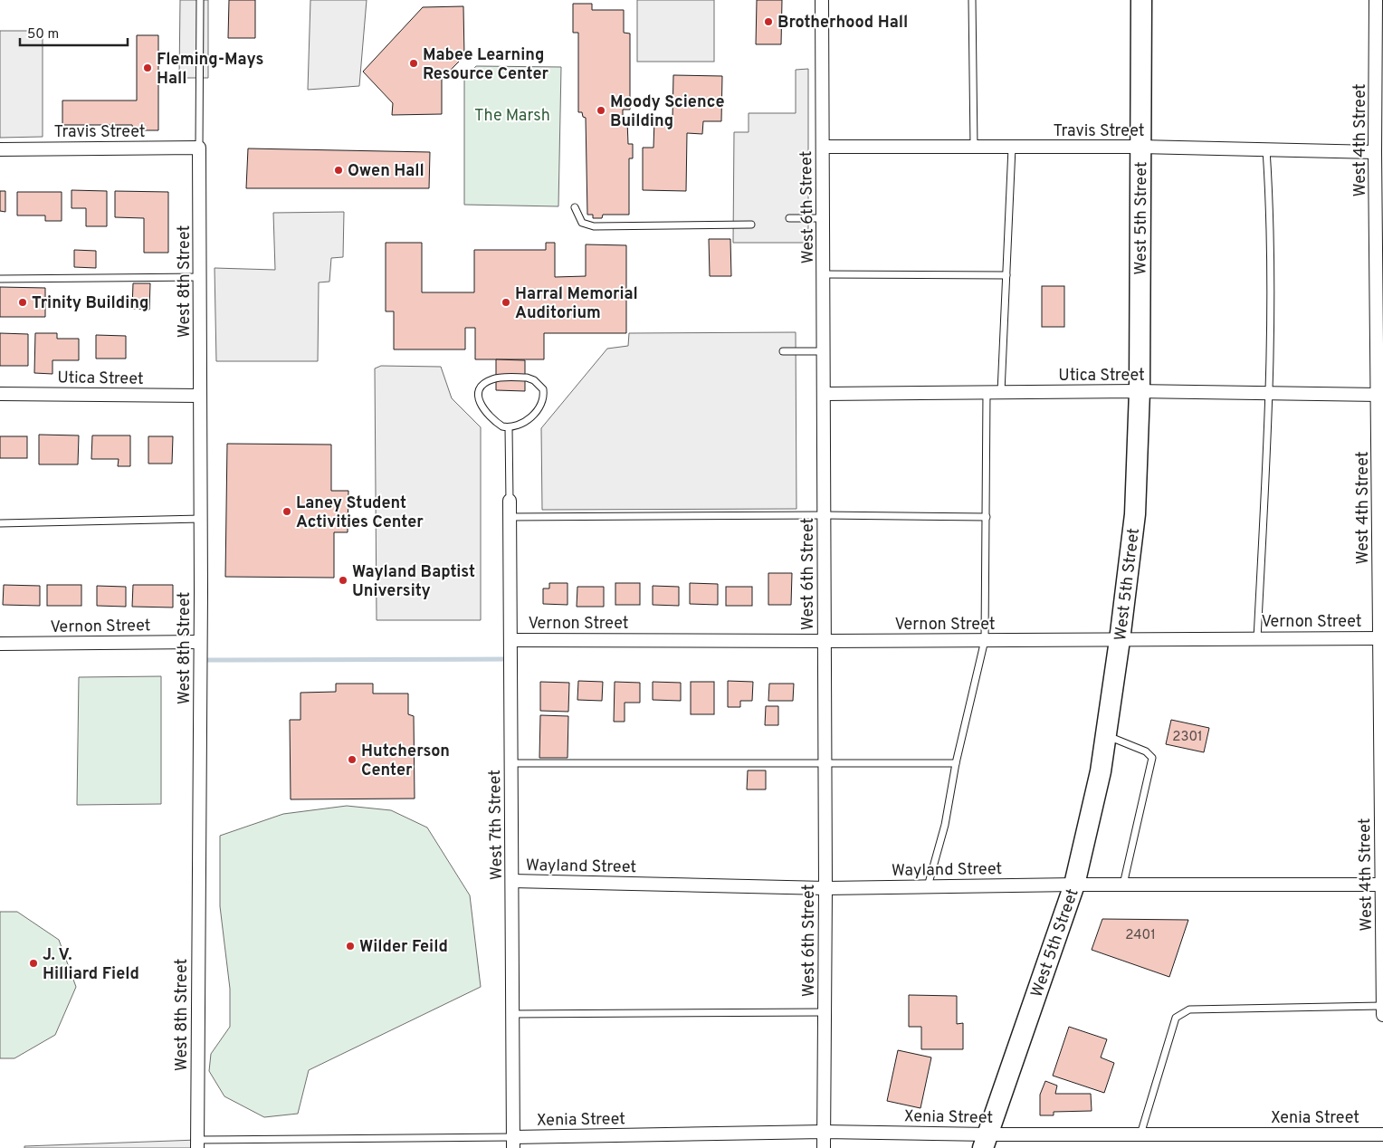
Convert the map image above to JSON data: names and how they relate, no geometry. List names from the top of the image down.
{
  "streets": {
    "main road": ["West 5th Street"],
    "street": [
      "Travis Street",
      "West 4th Street",
      "West 6th Street",
      "West 8th Street",
      "Utica Street",
      "Vernon Street",
      "West 7th Street",
      "Wayland Street",
      "Xenia Street"
    ]
  },
  "crossings": [
    ["Travis Street", "West 4th Street"],
    ["Travis Street", "West 6th Street"],
    ["Travis Street", "West 5th Street"],
    ["Travis Street", "West 8th Street"],
    ["West 4th Street", "Utica Street"],
    ["West 4th Street", "Vernon Street"],
    ["West 4th Street", "Wayland Street"],
    ["West 6th Street", "Utica Street"],
    ["West 6th Street", "Vernon Street"],
    ["West 6th Street", "Wayland Street"],
    ["West 6th Street", "Xenia Street"],
    ["West 5th Street", "Utica Street"],
    ["West 5th Street", "Vernon Street"],
    ["West 5th Street", "Wayland Street"],
    ["West 5th Street", "Xenia Street"],
    ["West 8th Street", "Utica Street"],
    ["West 8th Street", "Vernon Street"],
    ["Vernon Street", "West 7th Street"],
    ["West 7th Street", "Wayland Street"],
    ["West 7th Street", "Xenia Street"]
  ],
  "parks": ["The Marsh"],
  "places": [
    "Brotherhood Hall",
    "Mabee Learning Resource Center",
    "Fleming-Mays Hall",
    "Moody Science Building",
    "Owen Hall",
    "Trinity Building",
    "Harral Memorial Auditorium",
    "Laney Student Activities Center",
    "Wayland Baptist University",
    "Hutcherson Center",
    "Wilder Feild",
    "J. V. Hilliard Field"
  ],
  "house_numbers": ["2301", "2401"],
  "scale_bar": "50 m"
}
